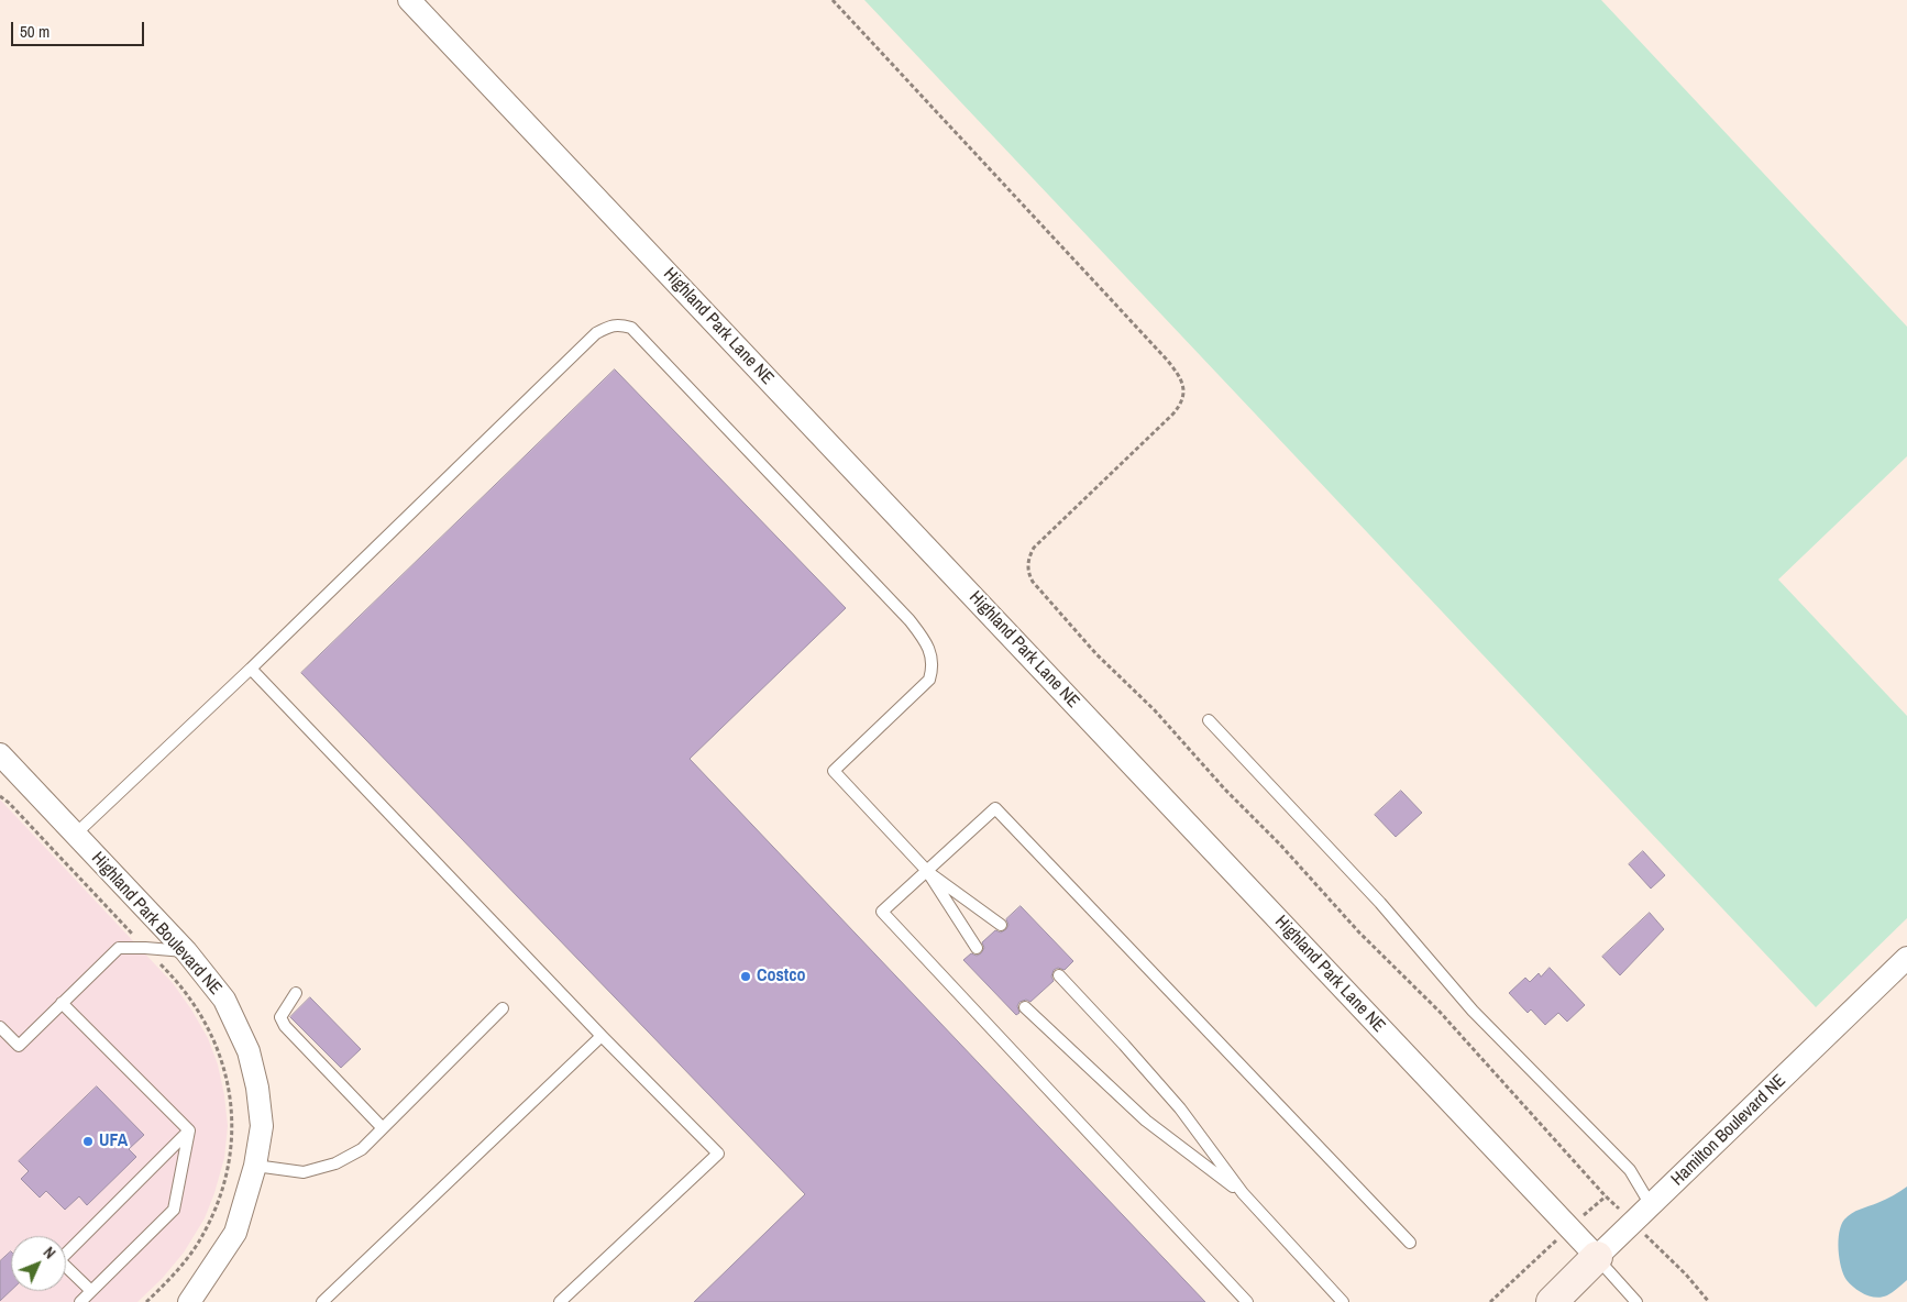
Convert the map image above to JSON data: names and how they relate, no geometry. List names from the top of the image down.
{
  "streets": {
    "street": ["Highland Park Lane NE", "Highland Park Boulevard NE", "Hamilton Boulevard NE"]
  },
  "crossings": [
    ["Highland Park Lane NE", "Hamilton Boulevard NE"]
  ],
  "places": ["Costco", "UFA"],
  "scale_bar": "50 m",
  "north": "top right"
}
